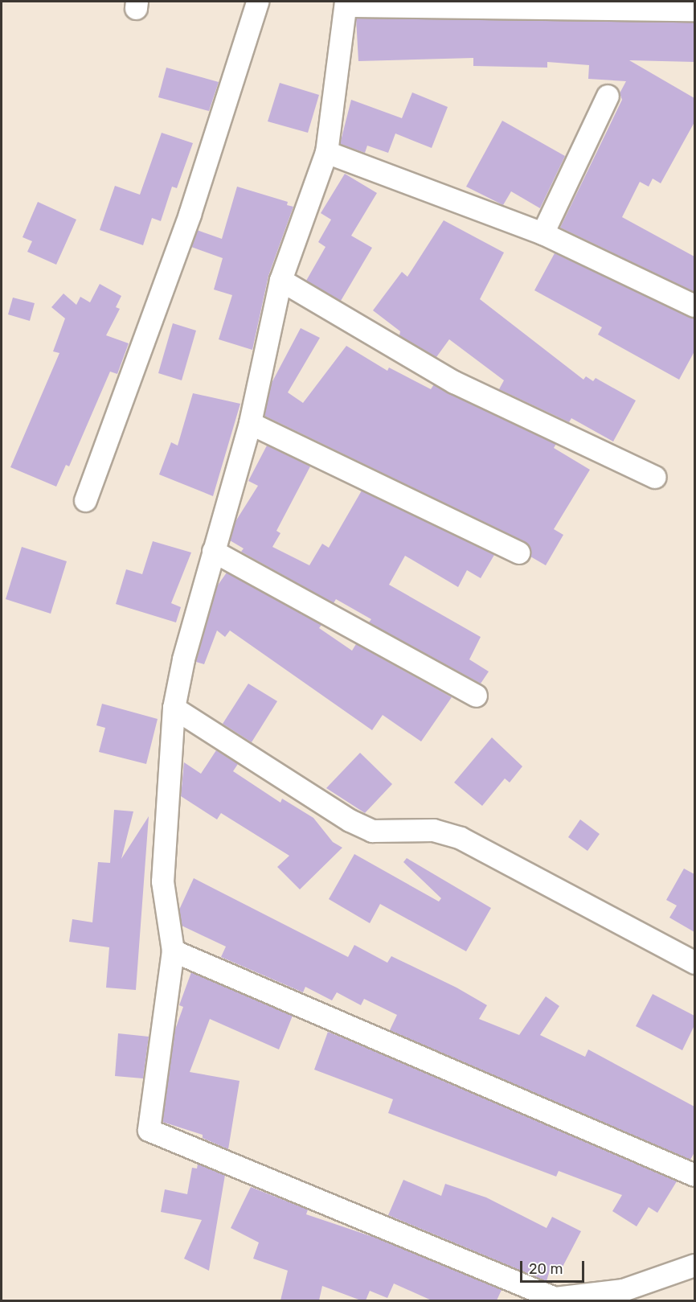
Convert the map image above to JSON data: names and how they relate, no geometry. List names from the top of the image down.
{
  "scale_bar": "20 m"
}
